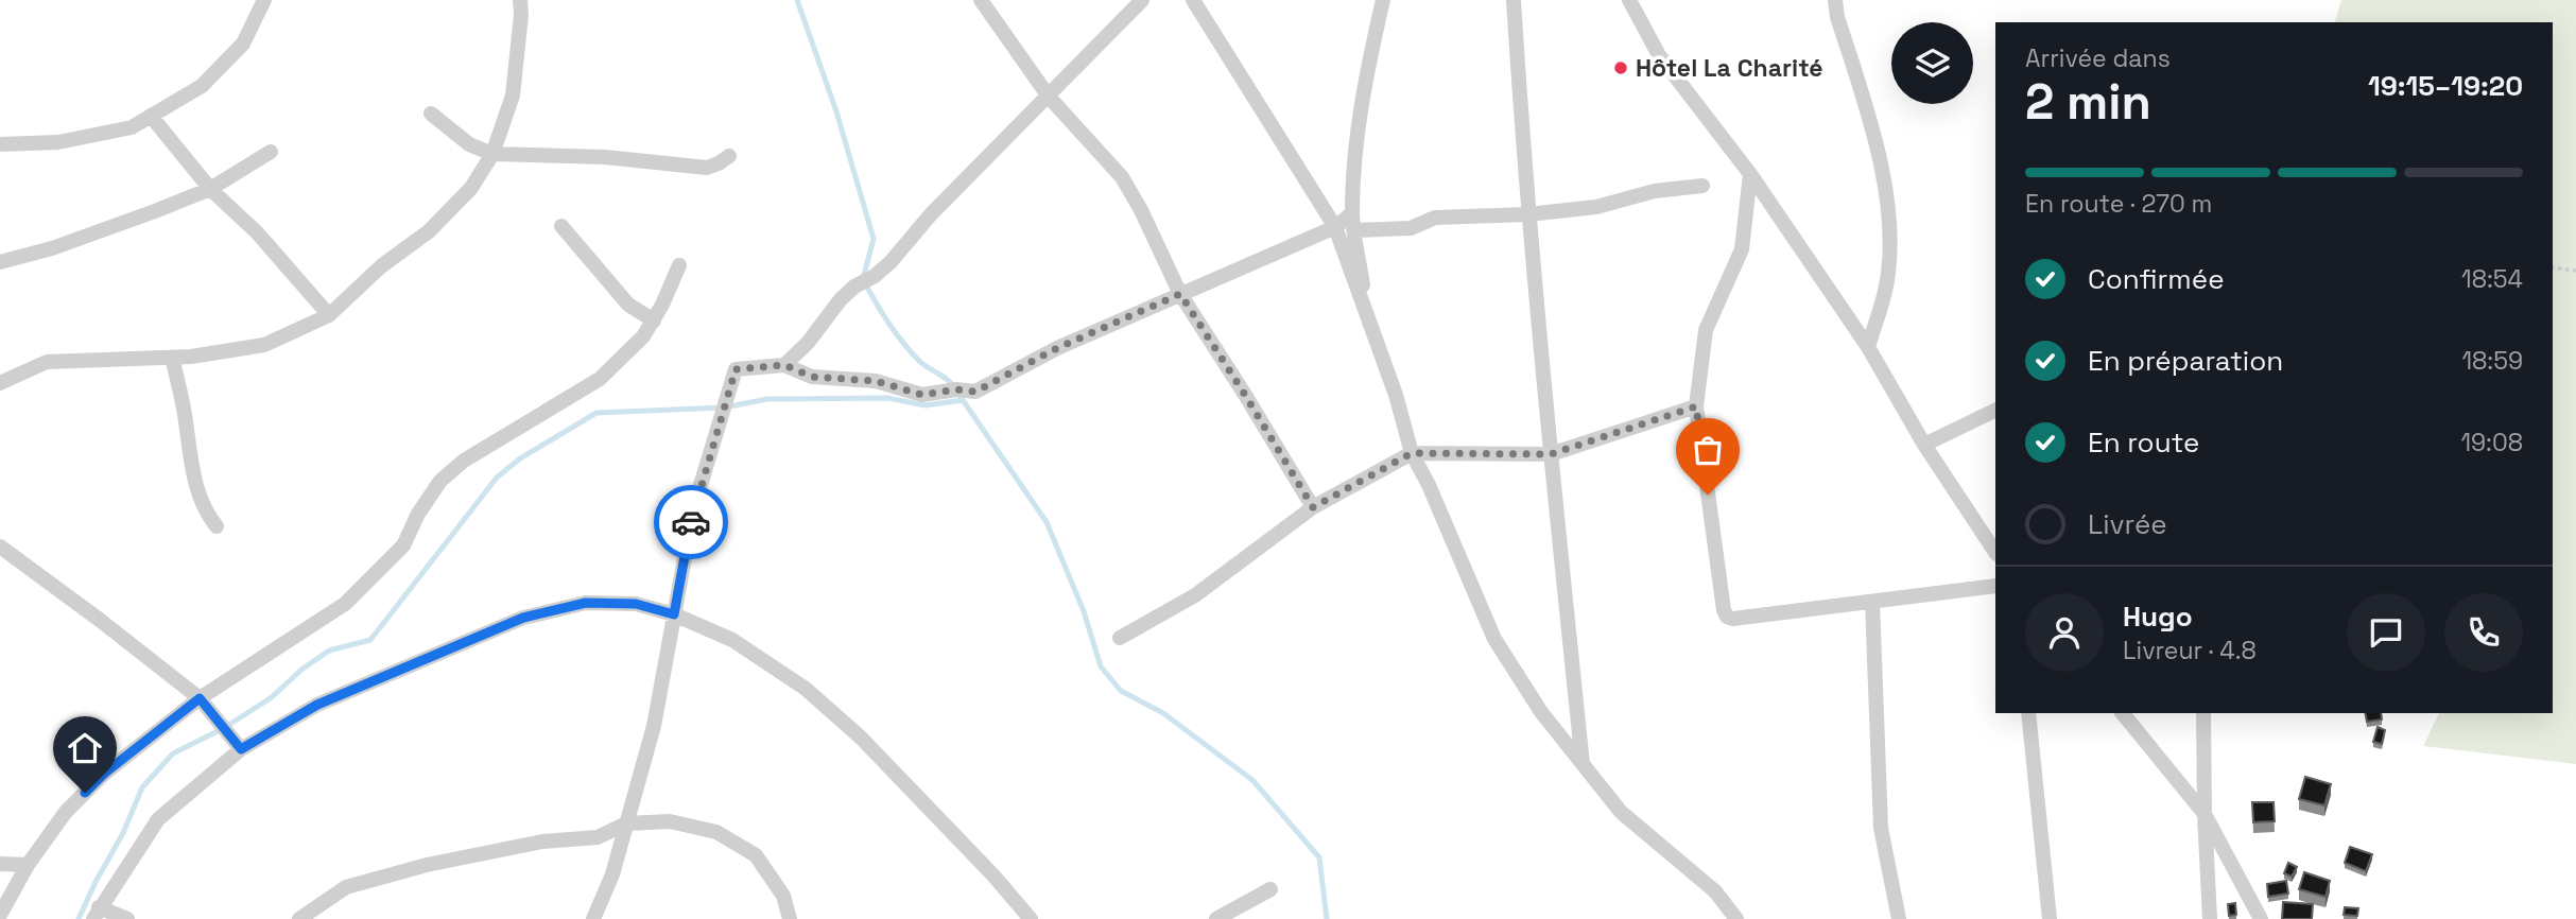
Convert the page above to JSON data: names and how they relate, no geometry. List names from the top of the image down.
{
  "places": ["Hôtel La Charité"],
  "page": {
    "heading": ["2 min", "Arrivée dans", "19:15–19:20"],
    "panel": ["Hugo", "Livreur · 4.8"],
    "bar": "En route · 270 m",
    "list": [
      ["Confirmée", "18:54"],
      ["En préparation", "18:59"],
      ["En route", "19:08"],
      "Livrée"
    ]
  }
}
